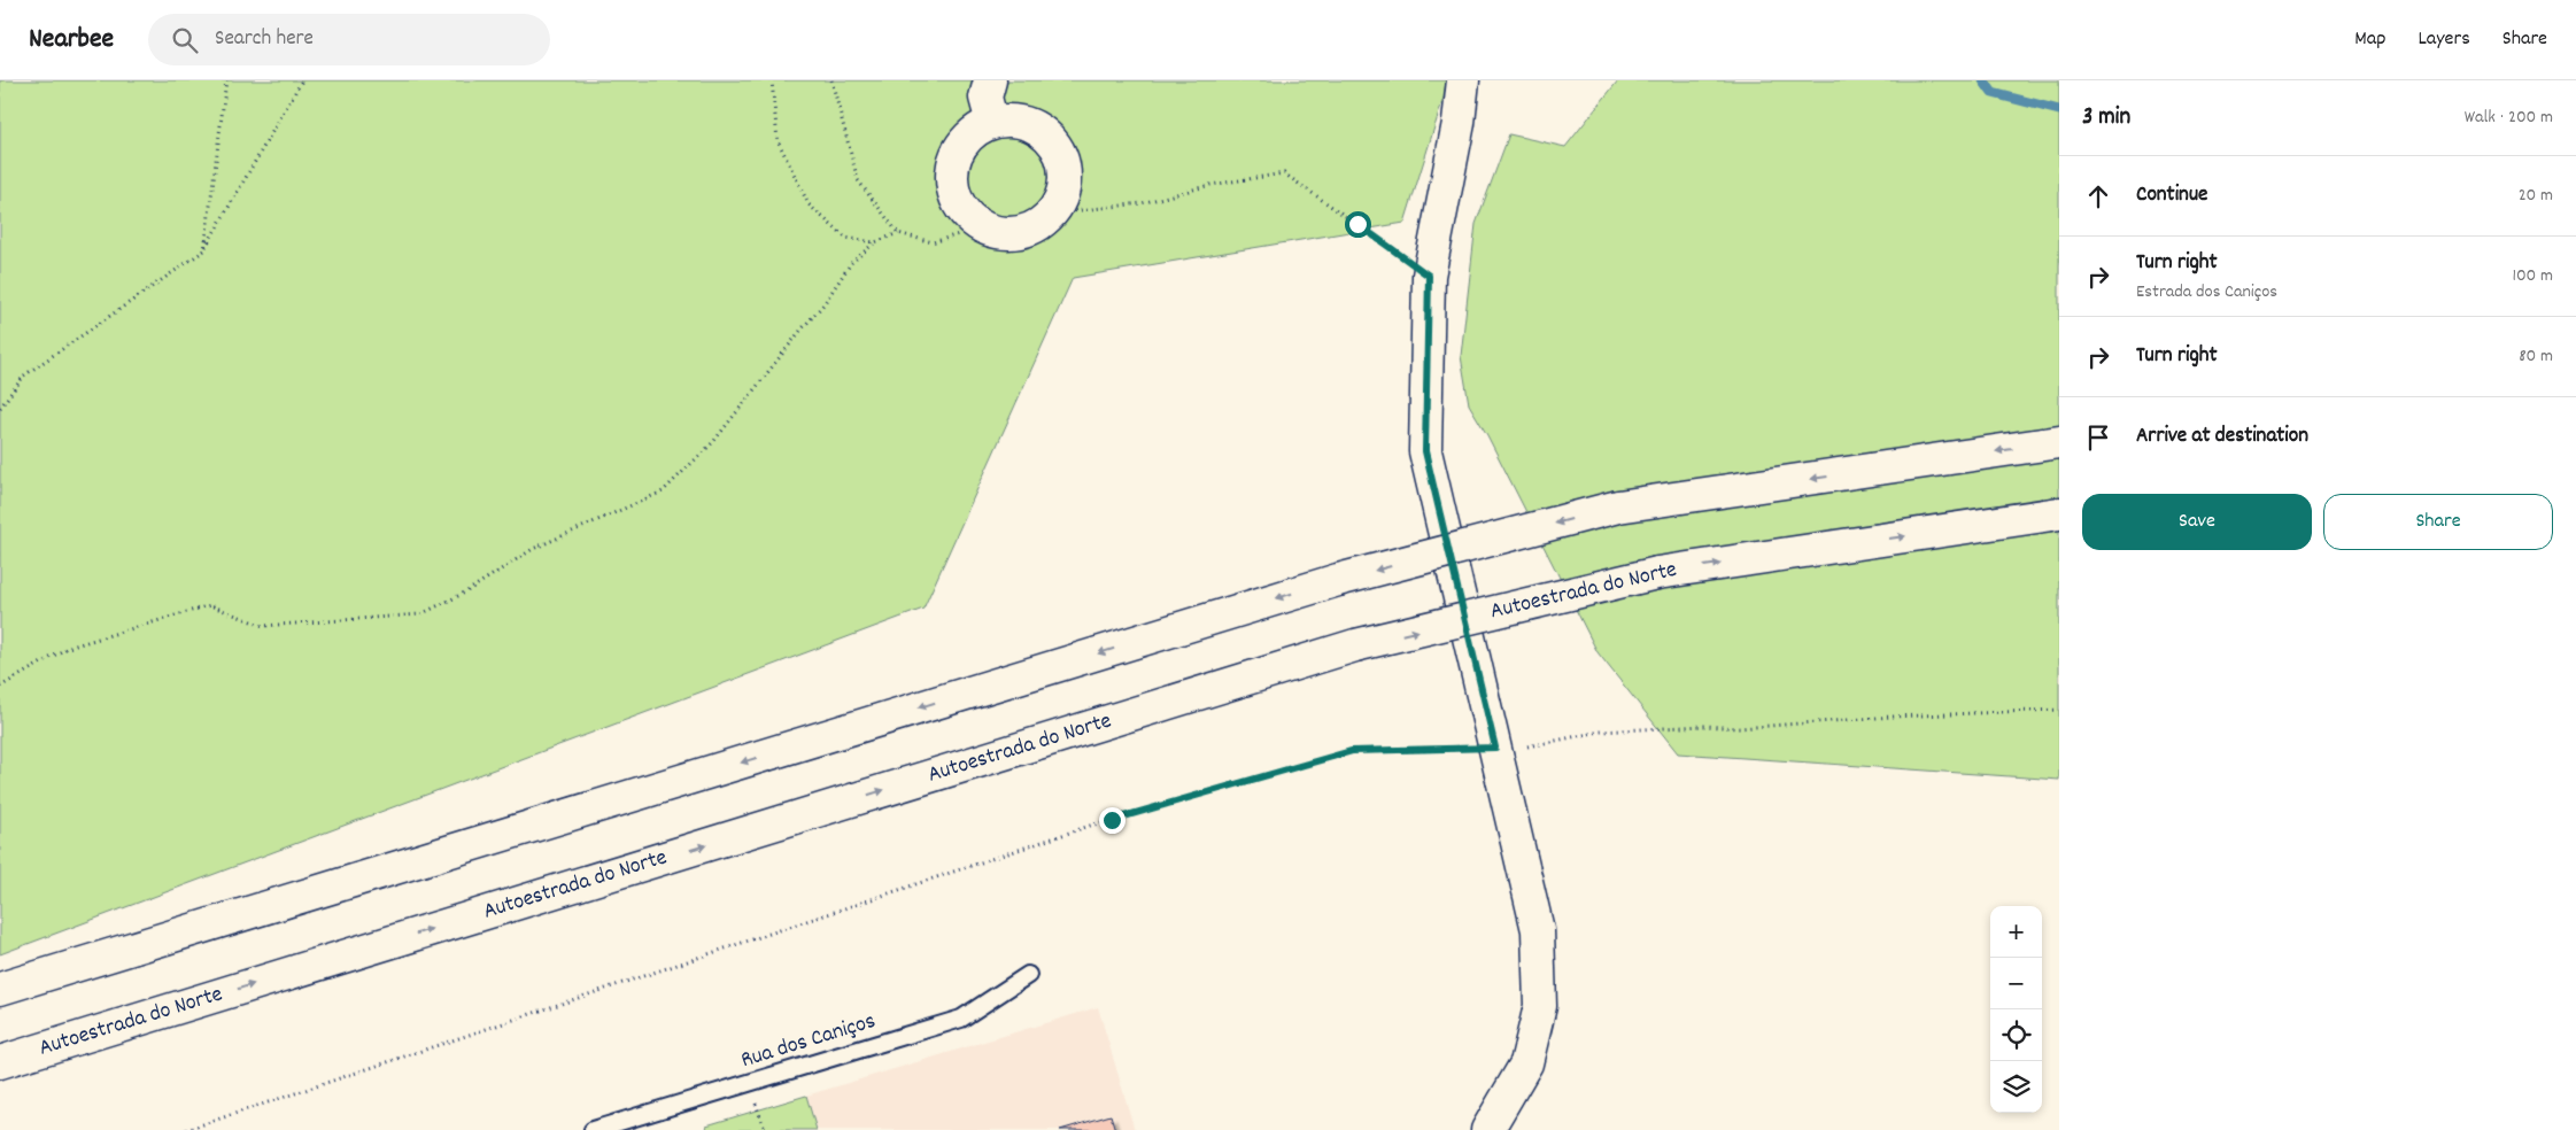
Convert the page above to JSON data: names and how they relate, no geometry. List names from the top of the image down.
{
  "streets": {
    "main road": ["Autoestrada do Norte"],
    "lane": ["Rua dos Caniços"]
  },
  "page": {
    "header": "Nearbee",
    "search": "Search here",
    "nav": ["Map", "Layers", "Share"],
    "heading": ["3 min", "Walk · 200 m"],
    "list": [
      ["Continue", "20 m"],
      ["Turn right", "Estrada dos Caniços", "100 m"],
      ["Turn right", "80 m"],
      "Arrive at destination"
    ],
    "buttons": ["Save", "Share"],
    "map_buttons": ["+", "−"]
  }
}
